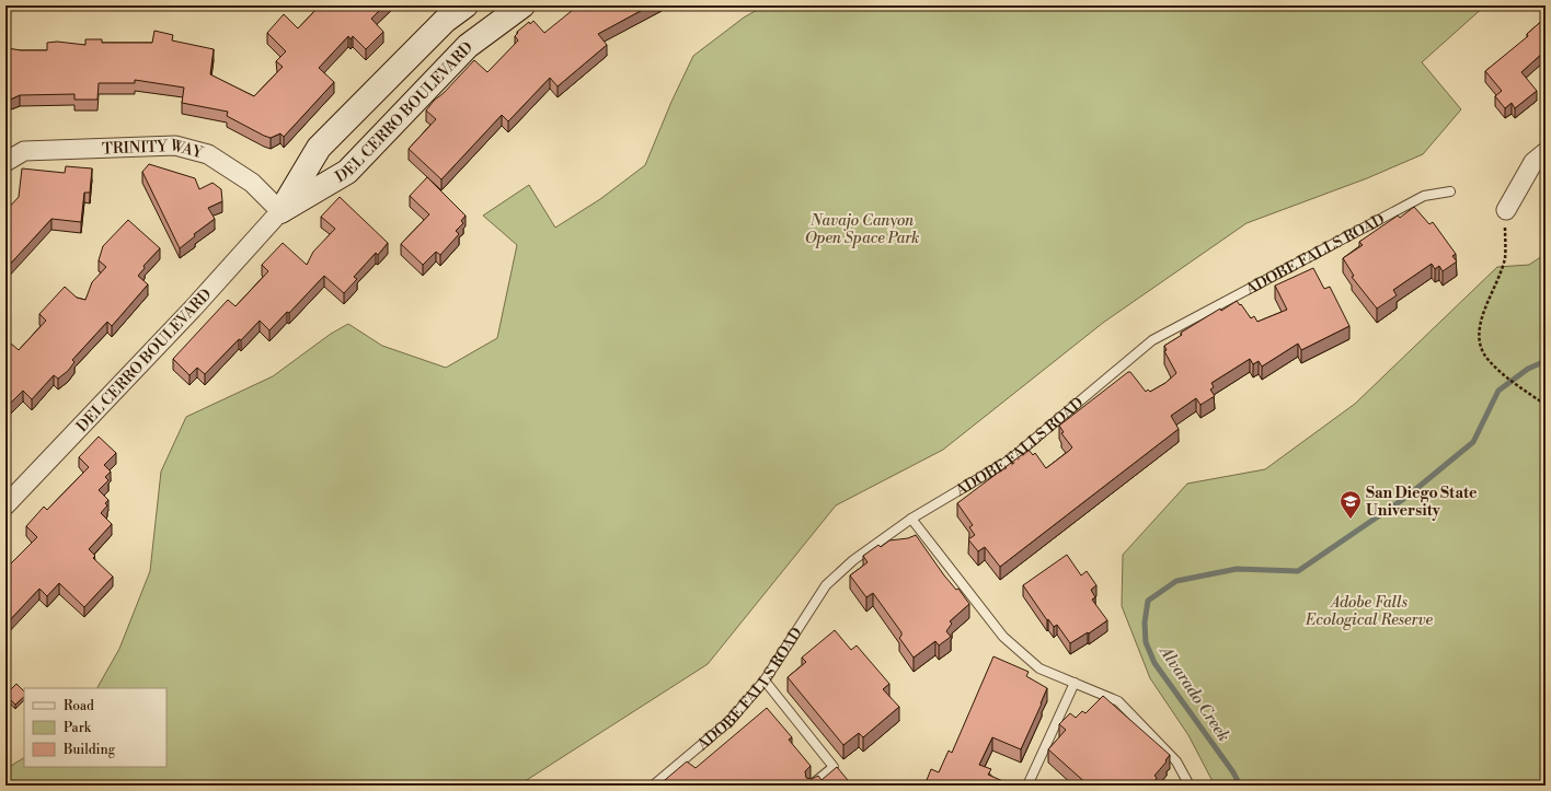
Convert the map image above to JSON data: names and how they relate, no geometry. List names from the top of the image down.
{
  "streets": {
    "street": ["DEL CERRO BOULEVARD", "TRINITY WAY"],
    "lane": ["ADOBE FALLS ROAD"]
  },
  "crossings": [
    ["DEL CERRO BOULEVARD", "TRINITY WAY"]
  ],
  "water": ["Alvarado Creek"],
  "parks": ["Navajo Canyon Open Space Park", "Adobe Falls Ecological Reserve"],
  "places": {
    "school or university": ["San Diego State University"]
  },
  "legend": ["Road", "Park", "Building"]
}
